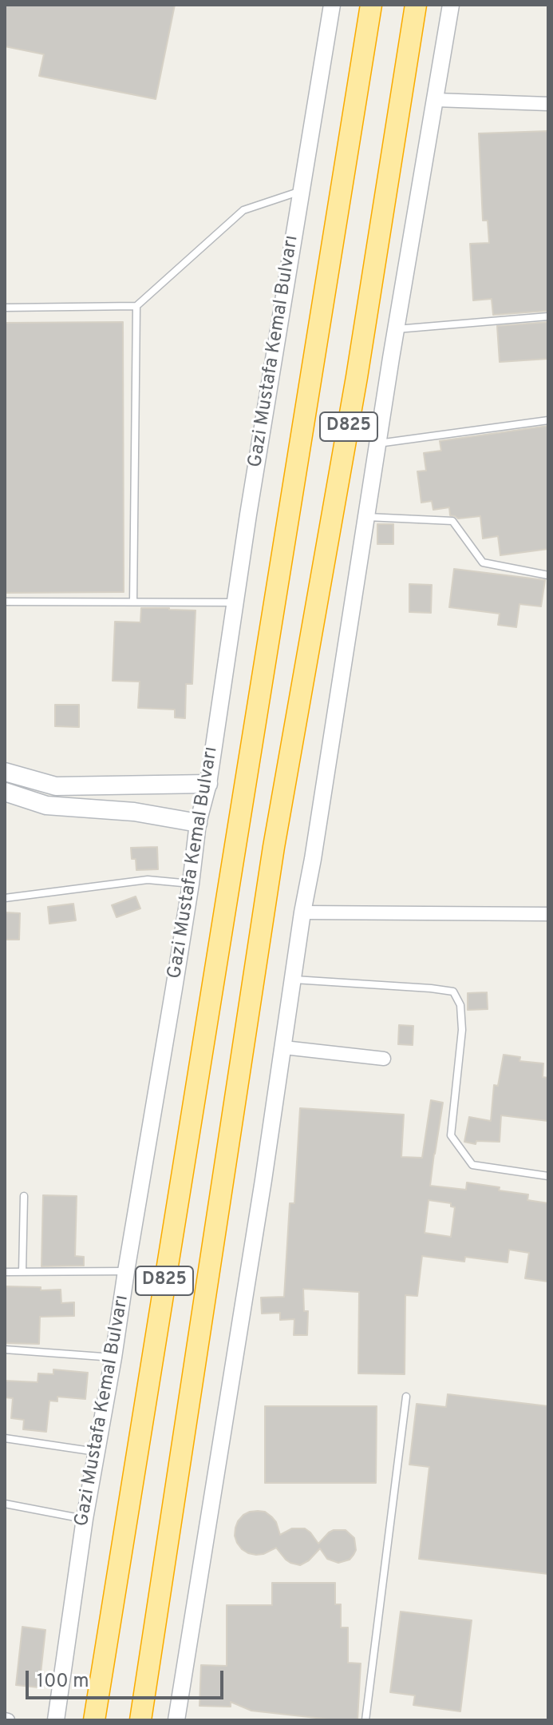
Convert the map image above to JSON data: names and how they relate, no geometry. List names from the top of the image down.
{
  "streets": {
    "highway": ["Gazi Mustafa Kemal Bulvarı", "D825"]
  },
  "scale_bar": "100 m"
}
